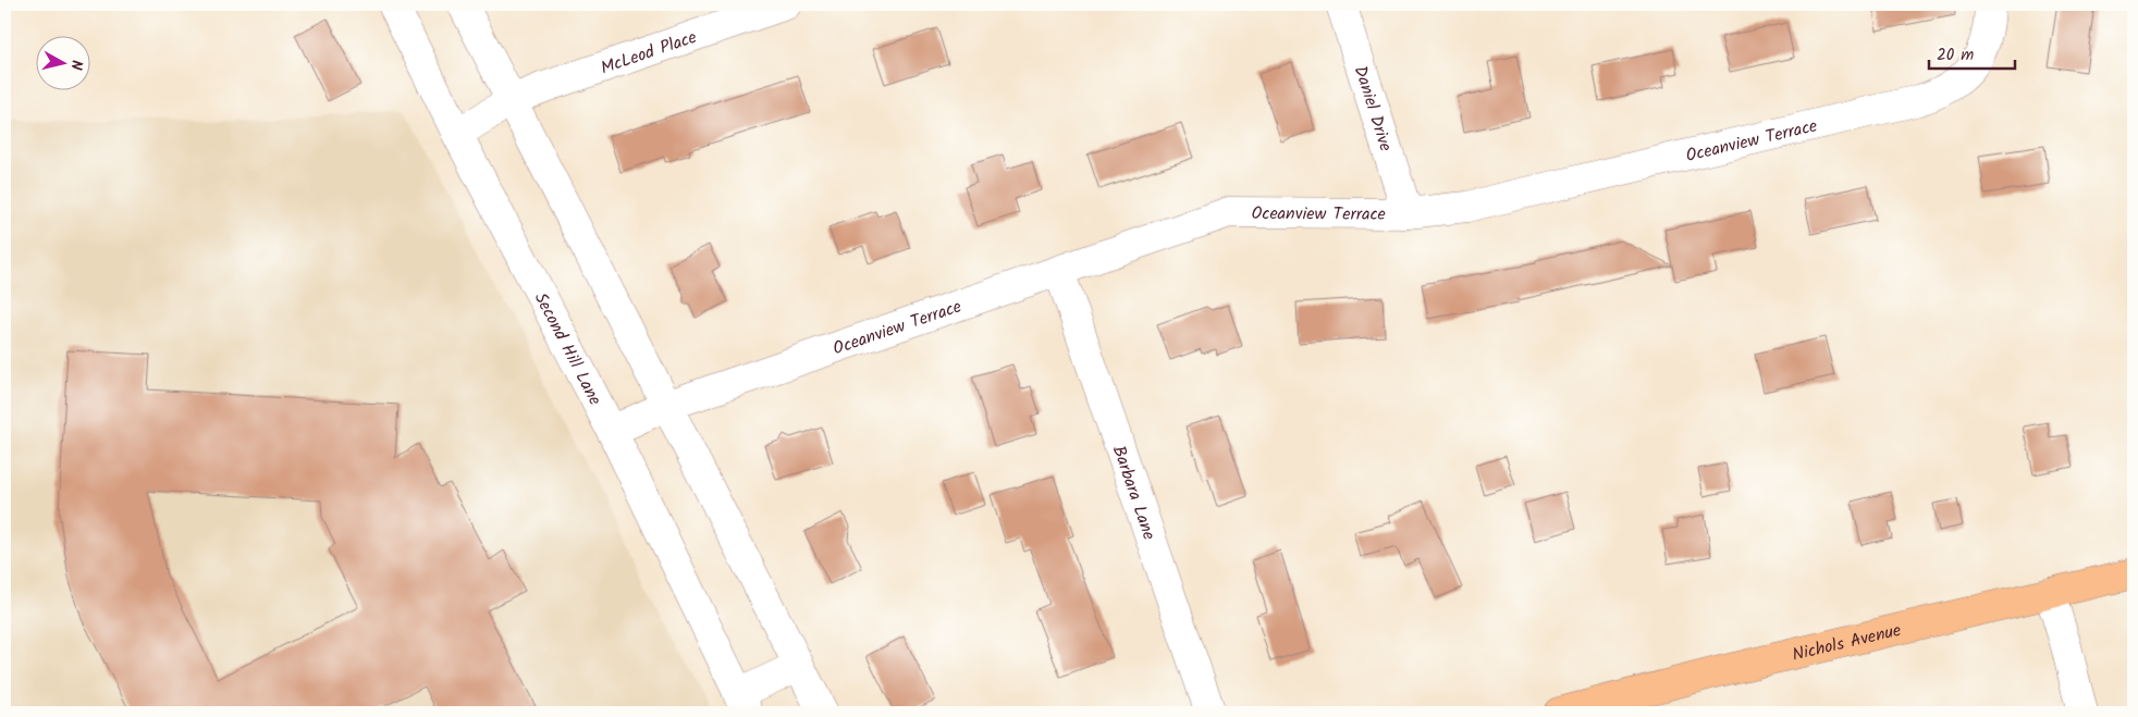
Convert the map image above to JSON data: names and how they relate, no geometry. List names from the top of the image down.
{
  "streets": {
    "main road": ["Nichols Avenue"],
    "street": [
      "McLeod Place",
      "Daniel Drive",
      "Oceanview Terrace",
      "Second Hill Lane",
      "Barbara Lane"
    ]
  },
  "crossings": [
    ["McLeod Place", "Second Hill Lane"],
    ["Daniel Drive", "Oceanview Terrace"],
    ["Oceanview Terrace", "Second Hill Lane"],
    ["Oceanview Terrace", "Barbara Lane"]
  ],
  "scale_bar": "20 m",
  "north": "right"
}
